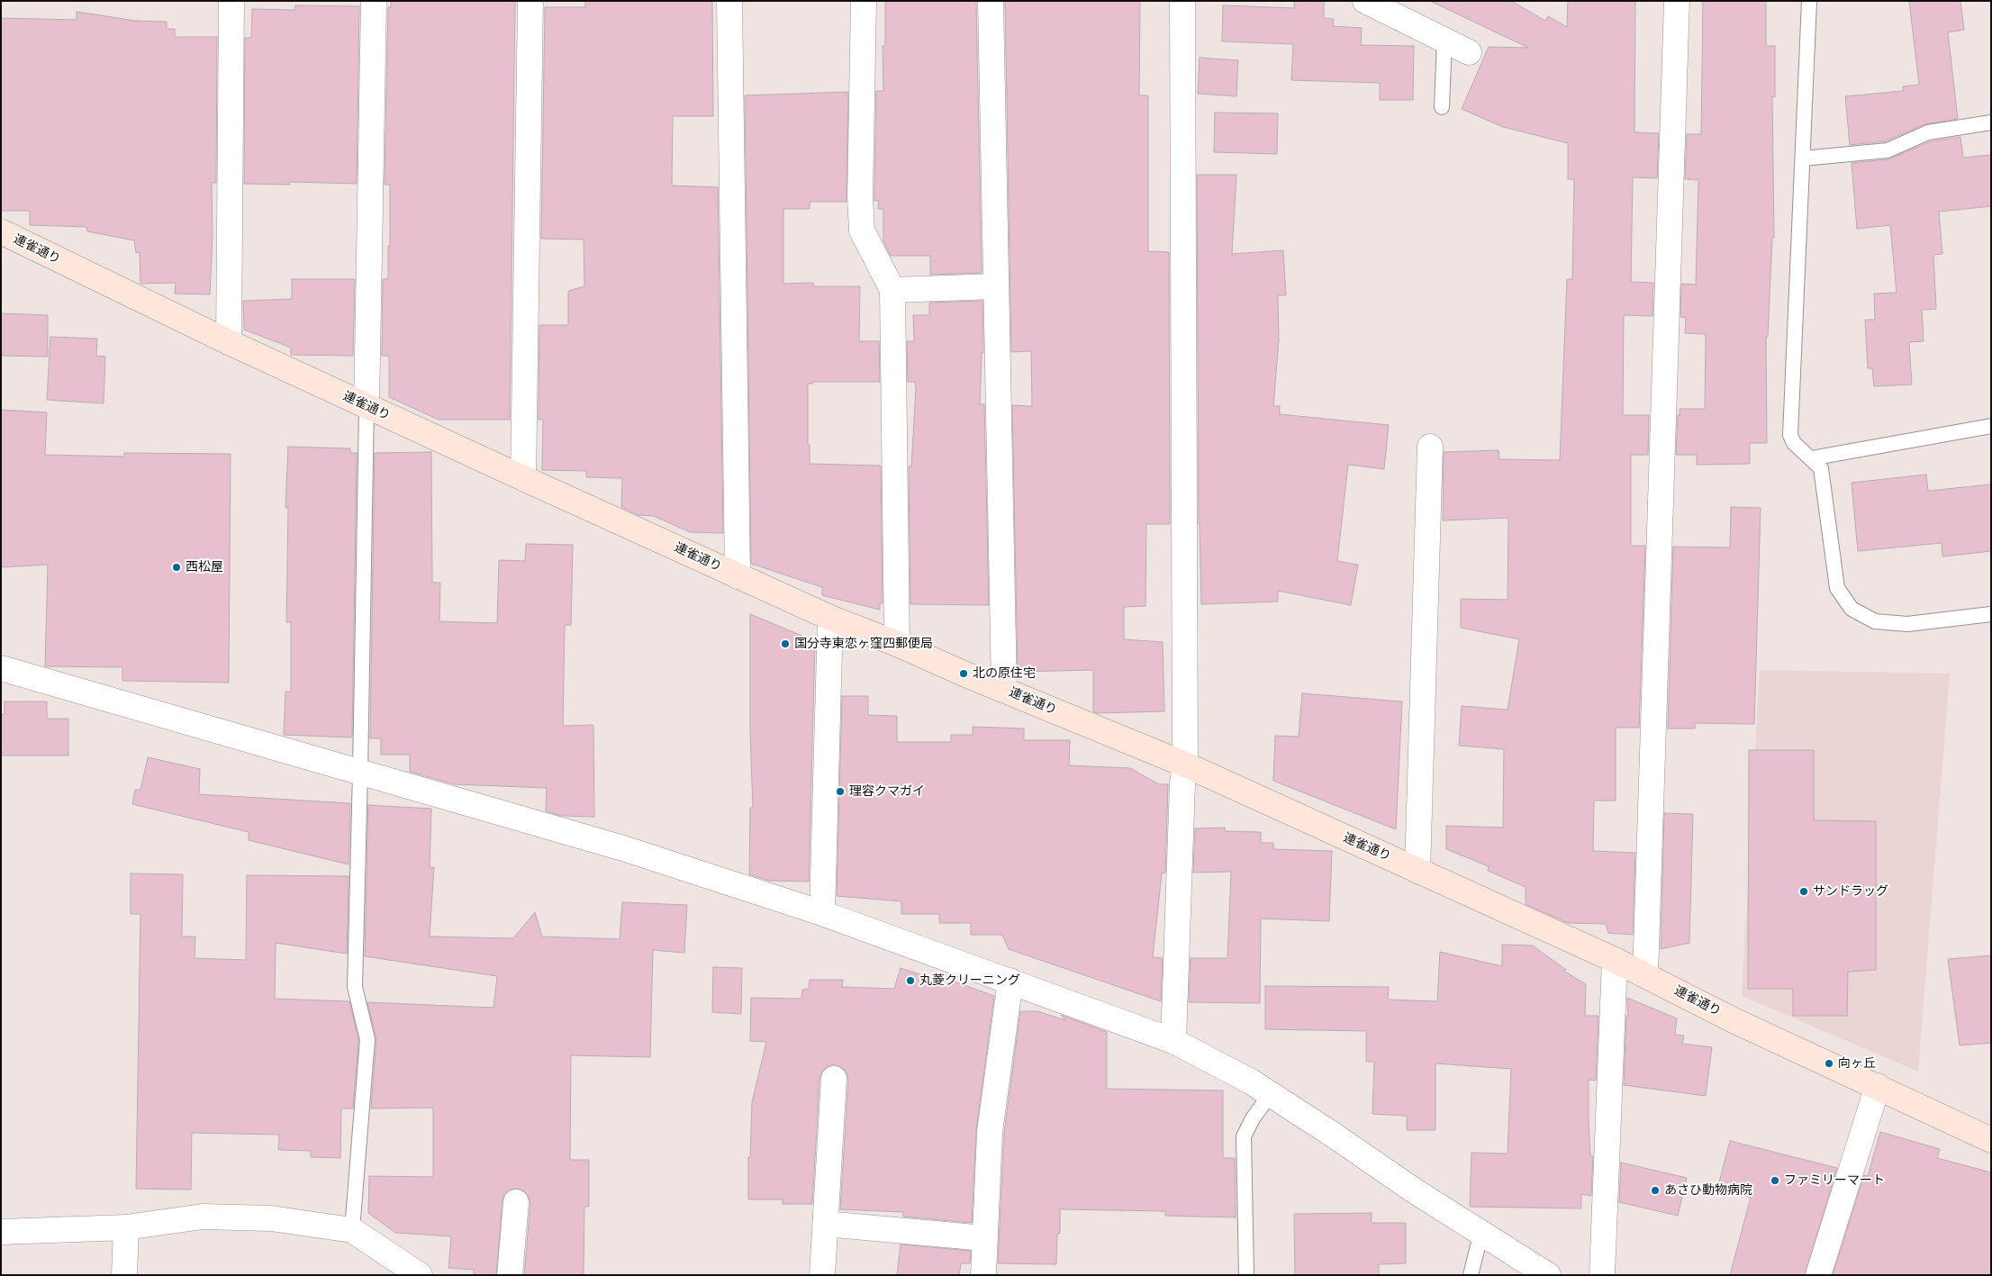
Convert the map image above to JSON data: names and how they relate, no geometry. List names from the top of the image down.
{
  "streets": {
    "main road": ["連雀通り"]
  },
  "places": [
    "西松屋",
    "国分寺東恋ヶ窪四郵便局",
    "北の原住宅",
    "理容クマガイ",
    "サンドラッグ",
    "丸菱クリーニング",
    "向ヶ丘",
    "ファミリーマート",
    "あさひ動物病院"
  ]
}
